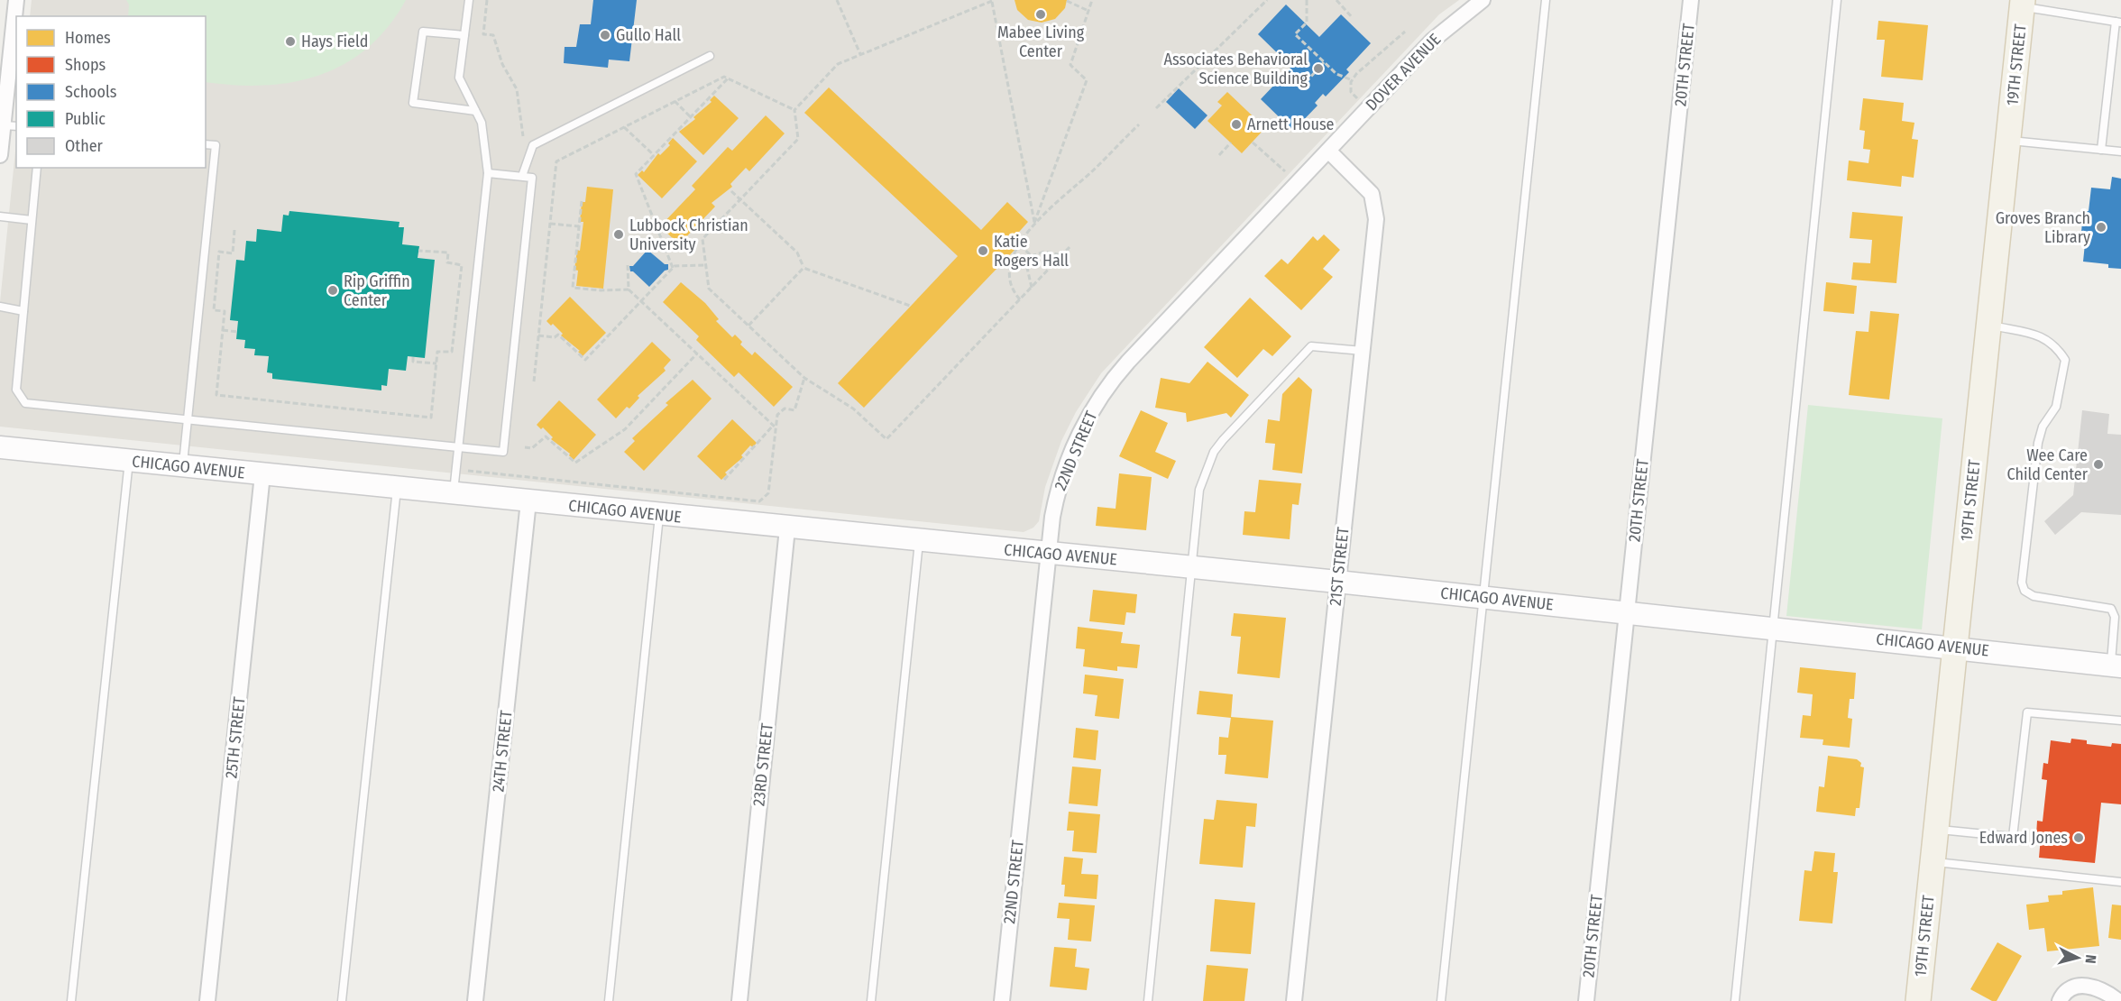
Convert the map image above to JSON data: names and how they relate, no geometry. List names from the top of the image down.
{
  "streets": {
    "main road": ["19TH STREET"],
    "street": [
      "20TH STREET",
      "DOVER AVENUE",
      "22ND STREET",
      "CHICAGO AVENUE",
      "21ST STREET",
      "25TH STREET",
      "24TH STREET",
      "23RD STREET"
    ]
  },
  "crossings": [
    ["20TH STREET", "CHICAGO AVENUE"],
    ["19TH STREET", "CHICAGO AVENUE"],
    ["DOVER AVENUE", "22ND STREET"],
    ["DOVER AVENUE", "21ST STREET"],
    ["22ND STREET", "CHICAGO AVENUE"],
    ["22ND STREET", "21ST STREET"],
    ["CHICAGO AVENUE", "21ST STREET"],
    ["CHICAGO AVENUE", "25TH STREET"],
    ["CHICAGO AVENUE", "24TH STREET"],
    ["CHICAGO AVENUE", "23RD STREET"]
  ],
  "places": [
    "Mabee Living Center",
    "Gullo Hall",
    "Hays Field",
    "Associates Behavioral Science Building",
    "Arnett House",
    "Groves Branch Library",
    "Lubbock Christian University",
    "Katie Rogers Hall",
    "Rip Griffin Center",
    "Wee Care Child Center",
    "Edward Jones"
  ],
  "legend": [
    "Homes",
    "Shops",
    "Schools",
    "Public",
    "Other"
  ],
  "north": "right"
}
